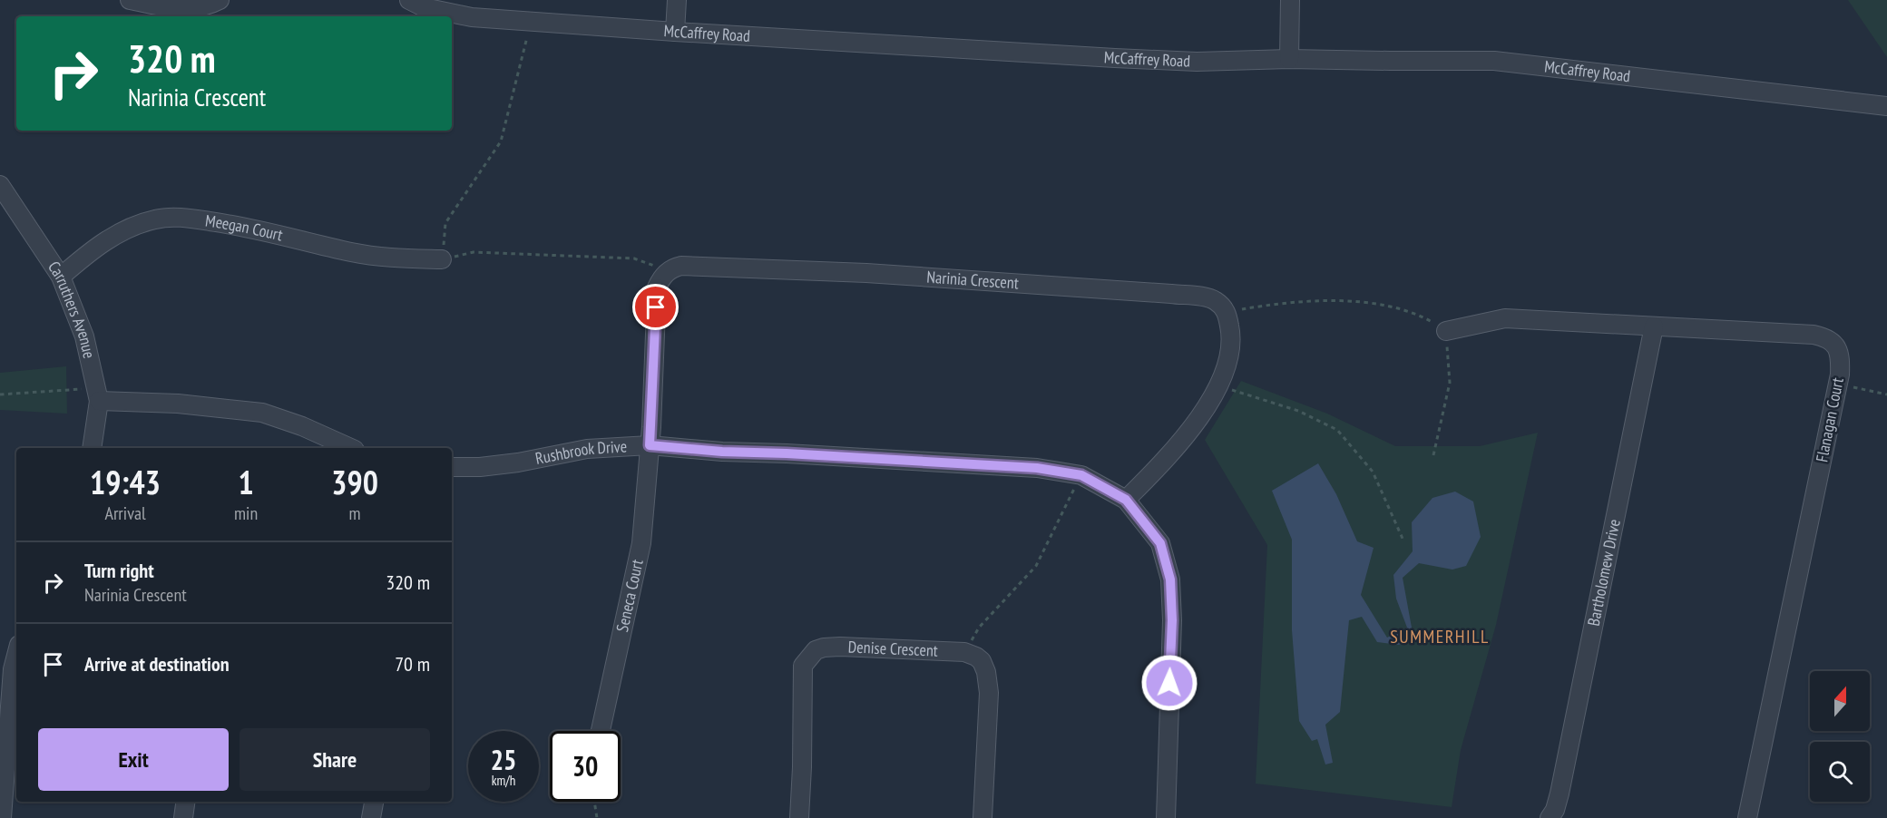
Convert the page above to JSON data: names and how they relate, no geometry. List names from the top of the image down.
{
  "streets": {
    "street": [
      "McCaffrey Road",
      "Meegan Court",
      "Narinia Crescent",
      "Carruthers Avenue",
      "Flanagan Court",
      "Rushbrook Drive",
      "Bartholomew Drive",
      "Seneca Court",
      "Denise Crescent"
    ]
  },
  "crossings": [
    ["Meegan Court", "Carruthers Avenue"],
    ["Flanagan Court", "Bartholomew Drive"],
    ["Rushbrook Drive", "Seneca Court"]
  ],
  "districts": ["SUMMERHILL"],
  "north": "top",
  "page": {
    "turn": ["320 m", "Narinia Crescent"],
    "eta": [
      "19:43",
      "Arrival",
      "1",
      "min",
      "390",
      "m"
    ],
    "list": [
      {
        "name": "Turn right",
        "note": "Narinia Crescent",
        "value": "320 m"
      },
      {
        "name": "Arrive at destination",
        "value": "70 m"
      }
    ],
    "buttons": ["Exit", "Share"],
    "speed": "25 km/h",
    "limit": "30"
  }
}
